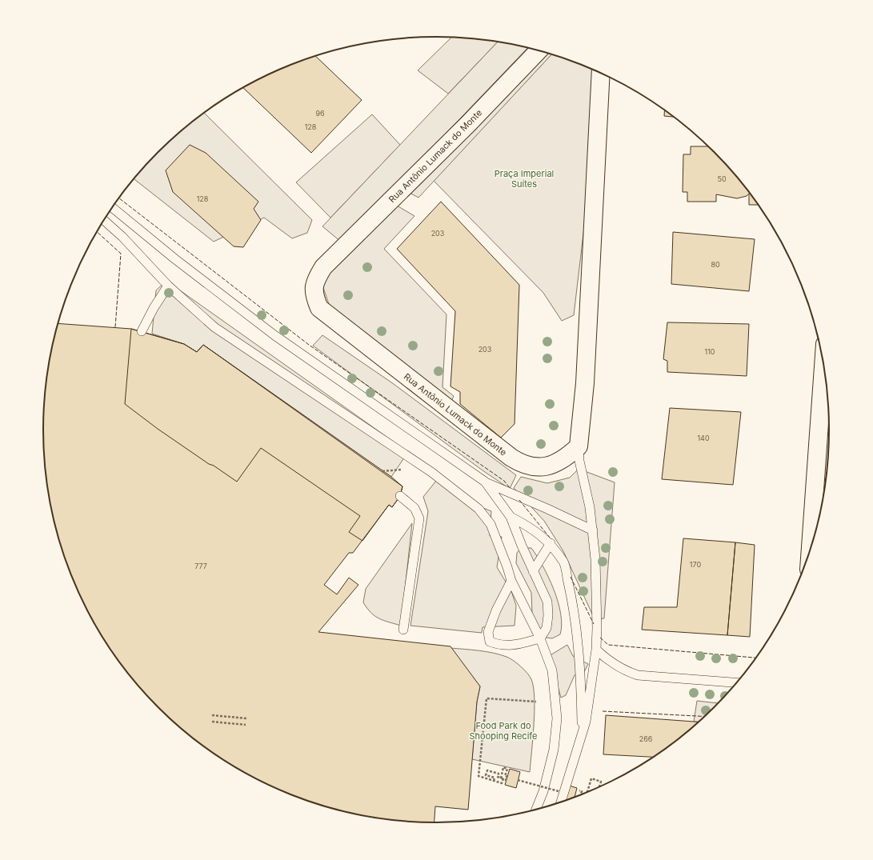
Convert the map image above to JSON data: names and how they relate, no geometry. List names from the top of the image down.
{
  "streets": {
    "street": ["Rua Antônio Lumack do Monte"]
  },
  "parks": ["Praça Imperial Suítes", "Food Park do Shooping Recife"],
  "house_numbers": [
    "96",
    "128",
    "50",
    "128",
    "203",
    "80",
    "203",
    "110",
    "140",
    "170",
    "777",
    "266"
  ]
}
